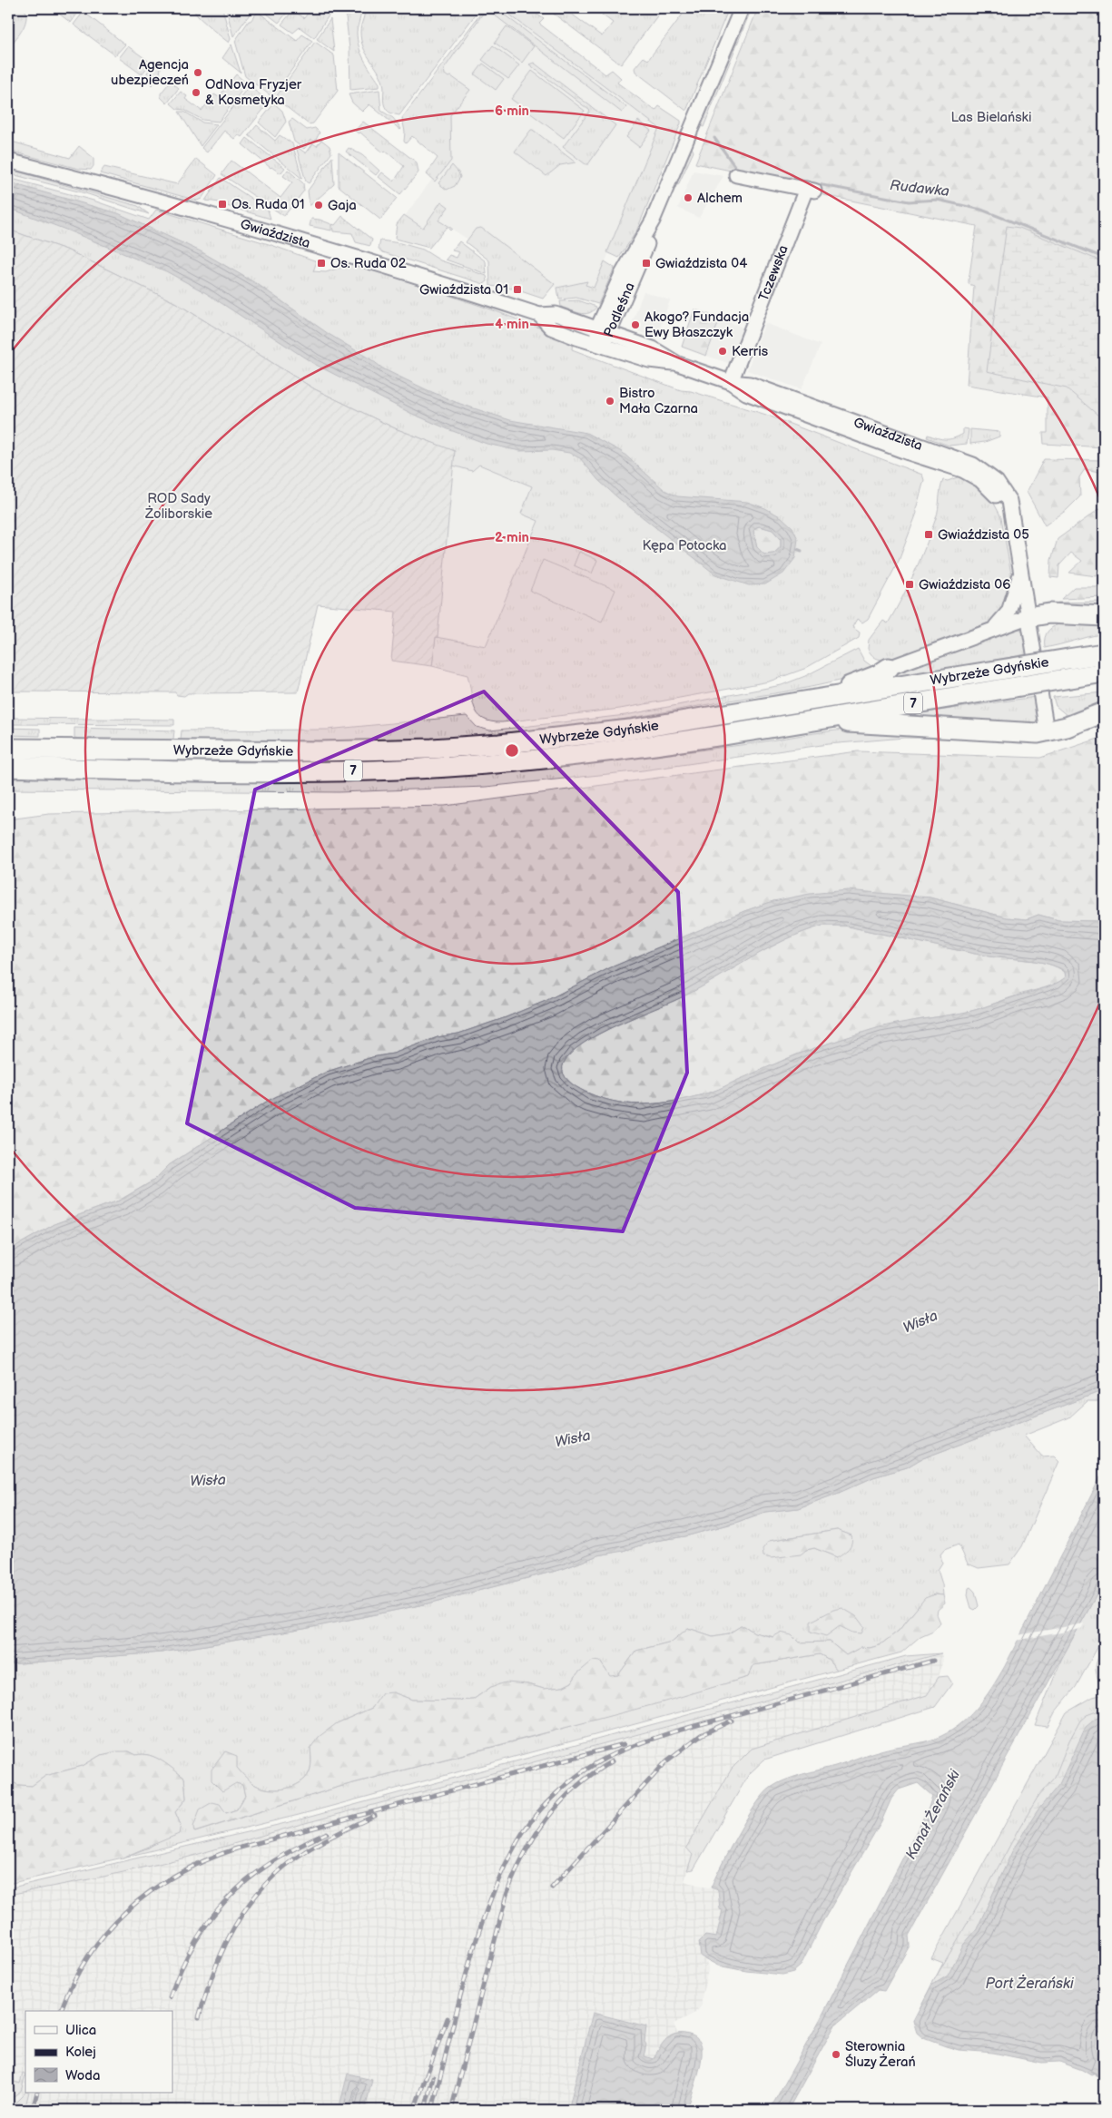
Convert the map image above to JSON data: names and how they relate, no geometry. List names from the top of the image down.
{
  "streets": {
    "highway": ["Wybrzeże Gdyńskie", "7"],
    "street": ["Gwiaździsta", "Tczewska", "Podleśna"]
  },
  "crossings": [
    ["Gwiaździsta", "Tczewska"],
    ["Gwiaździsta", "Podleśna"]
  ],
  "water": [
    "Rudawka",
    "Wisła",
    "Kanał Żerański",
    "Port Żerański"
  ],
  "parks": ["Las Bielański", "ROD Sady Żoliborskie", "Kępa Potocka"],
  "places": {
    "other": [
      "Agencja ubezpieczeń",
      "OdNova Fryzjer & Kosmetyka",
      "Alchem",
      "Gaja",
      "Akogo? Fundacja Ewy Błaszczyk",
      "Kerris",
      "Bistro Mała Czarna",
      "Sterownia Śluzy Żerań"
    ],
    "transit": [
      "Os. Ruda 01",
      "Os. Ruda 02",
      "Gwiaździsta 04",
      "Gwiaździsta 01",
      "Gwiaździsta 05",
      "Gwiaździsta 06"
    ]
  },
  "legend": ["Ulica", "Kolej", "Woda"],
  "rings": ["6 min", "4 min", "2 min"]
}
